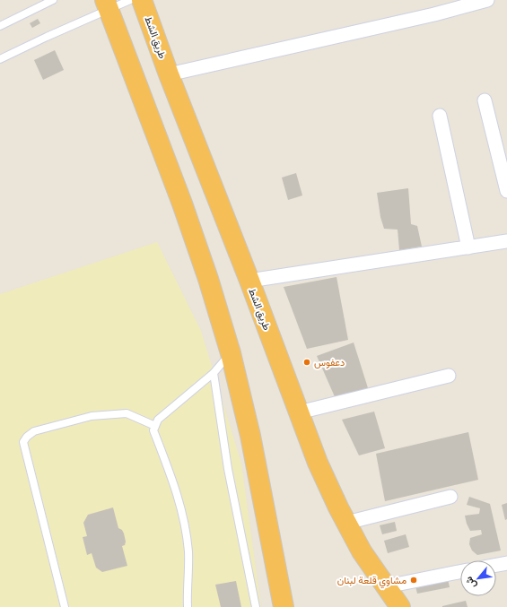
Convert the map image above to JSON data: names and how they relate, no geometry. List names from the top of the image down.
{
  "streets": {
    "highway": ["طريق الشط"]
  },
  "places": ["دعفوس", "مشاوي قلعة لبنان"],
  "north": "bottom left"
}
